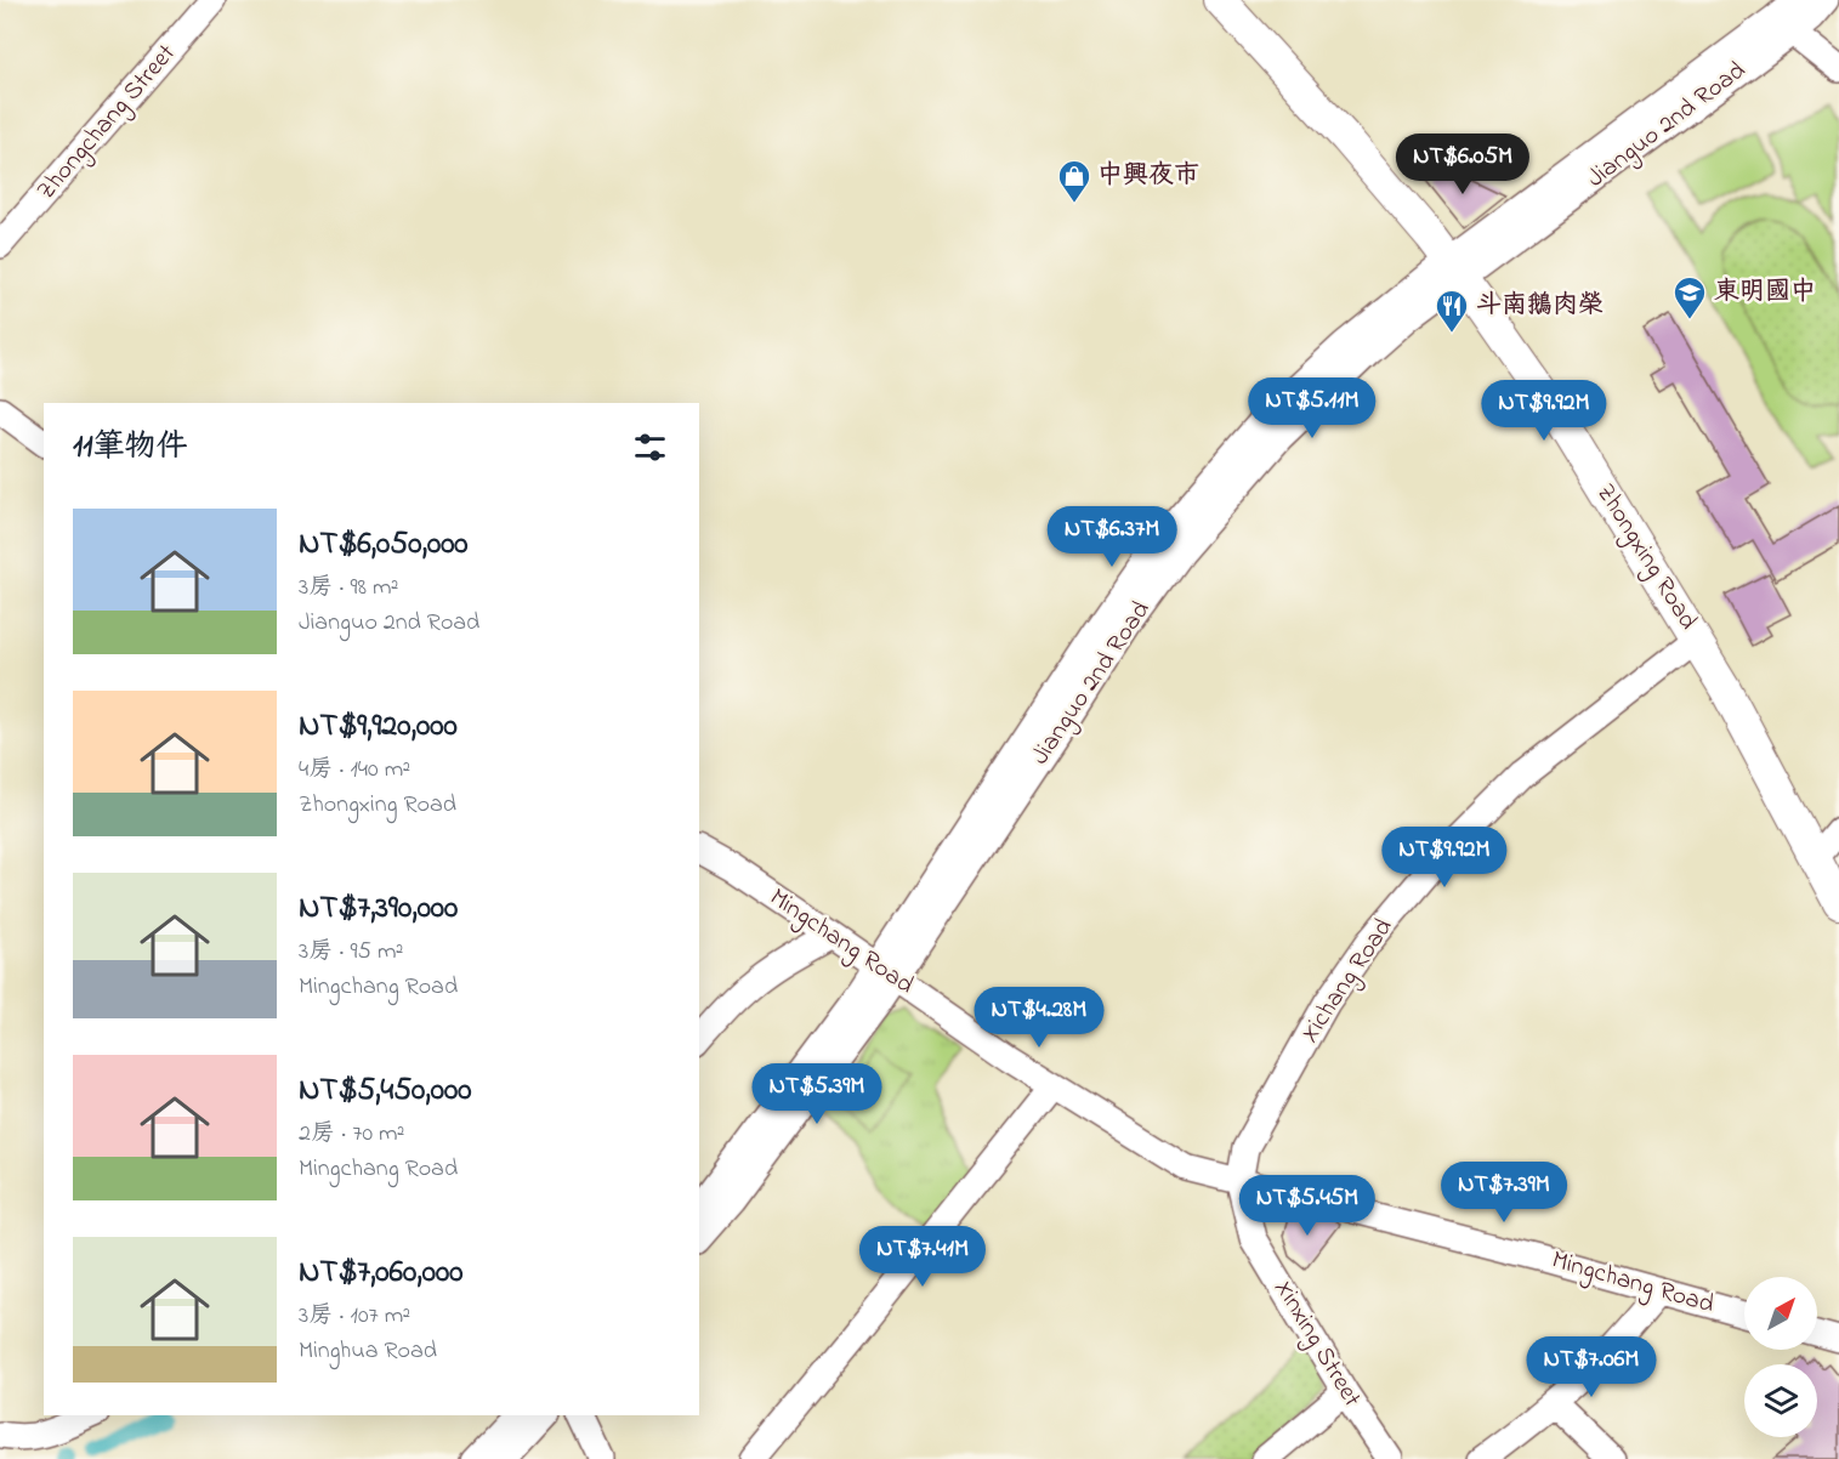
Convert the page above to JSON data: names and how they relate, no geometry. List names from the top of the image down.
{
  "streets": {
    "main road": ["Zhongxing Road"],
    "street": [
      "Zhongchang Street",
      "Jianguo 2nd Road",
      "Mingchang Road",
      "Xichang Road",
      "Xinxing Street"
    ]
  },
  "crossings": [
    ["Jianguo 2nd Road", "Zhongxing Road"],
    ["Jianguo 2nd Road", "Mingchang Road"],
    ["Zhongxing Road", "Xichang Road"],
    ["Mingchang Road", "Xichang Road"],
    ["Mingchang Road", "Xinxing Street"],
    ["Xichang Road", "Xinxing Street"]
  ],
  "places": {
    "shop": ["中興夜市"],
    "school or university": ["東明國中"],
    "restaurant": ["斗南鵝肉榮"]
  },
  "north": "top right",
  "page": {
    "price": [
      "NT$6.05M",
      "NT$5.11M",
      "NT$9.92M",
      "NT$6.37M",
      "NT$9.92M",
      "NT$4.28M",
      "NT$5.39M",
      "NT$7.39M",
      "NT$5.45M",
      "NT$7.41M",
      "NT$7.06M"
    ],
    "heading": "11筆物件",
    "list": [
      {
        "name": "NT$6,050,000",
        "note": "3房 · 98 m² · Jianguo 2nd Road"
      },
      {
        "name": "NT$9,920,000",
        "note": "4房 · 140 m² · Zhongxing Road"
      },
      {
        "name": "NT$7,390,000",
        "note": "3房 · 95 m² · Mingchang Road"
      },
      {
        "name": "NT$5,450,000",
        "note": "2房 · 70 m² · Mingchang Road"
      },
      {
        "name": "NT$7,060,000",
        "note": "3房 · 107 m² · Minghua Road"
      }
    ]
  }
}
